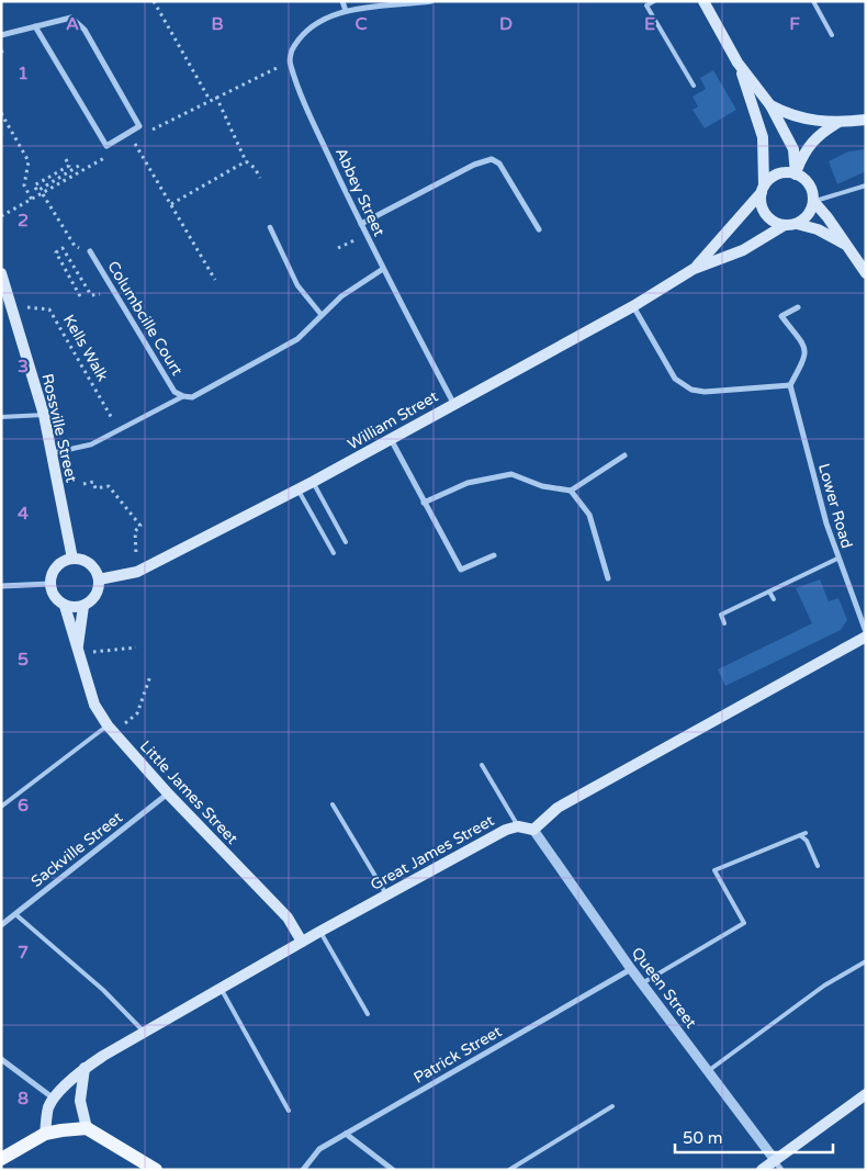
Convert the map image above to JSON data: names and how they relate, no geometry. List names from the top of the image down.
{
  "streets": {
    "main road": [
      "William Street",
      "Rossville Street",
      "Little James Street",
      "Great James Street"
    ],
    "street": [
      "Abbey Street",
      "Columbcille Court",
      "Lower Road",
      "Sackville Street",
      "Queen Street",
      "Patrick Street"
    ],
    "path": ["Kells Walk"]
  },
  "crossings": [
    ["Abbey Street", "Columbcille Court"],
    ["Abbey Street", "William Street"],
    ["Kells Walk", "Rossville Street"],
    ["William Street", "Rossville Street"],
    ["William Street", "Little James Street"],
    ["Rossville Street", "Little James Street"],
    ["Little James Street", "Sackville Street"],
    ["Little James Street", "Great James Street"],
    ["Great James Street", "Queen Street"],
    ["Queen Street", "Patrick Street"]
  ],
  "scale_bar": "50 m",
  "grid": {
    "columns": [
      "A",
      "B",
      "C",
      "D",
      "E",
      "F"
    ],
    "rows": [
      "1",
      "2",
      "3",
      "4",
      "5",
      "6",
      "7",
      "8"
    ]
  }
}
